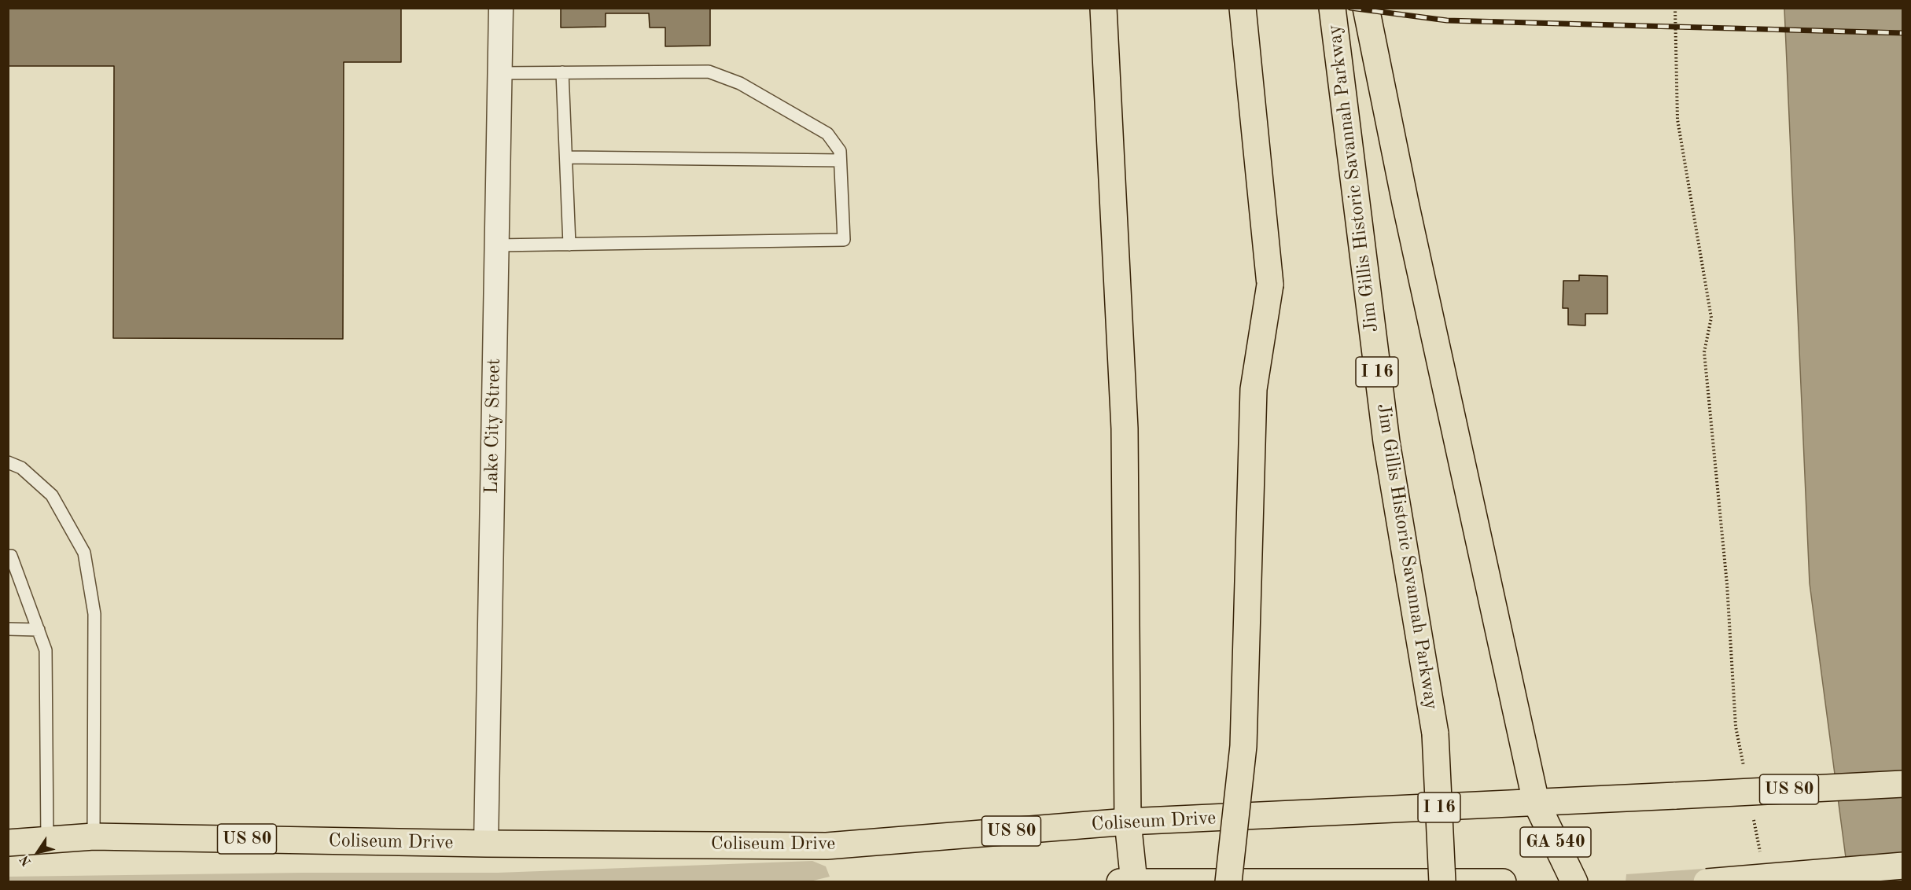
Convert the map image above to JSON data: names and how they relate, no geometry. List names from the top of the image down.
{
  "streets": {
    "main road": [
      "Jim Gillis Historic Savannah Parkway",
      "I 16",
      "US 80",
      "Coliseum Drive",
      "GA 540"
    ],
    "street": ["Lake City Street"]
  },
  "crossings": [
    ["Lake City Street", "Coliseum Drive"],
    ["US 80", "Coliseum Drive"],
    ["US 80", "GA 540"],
    ["Coliseum Drive", "GA 540"]
  ],
  "north": "bottom left"
}
